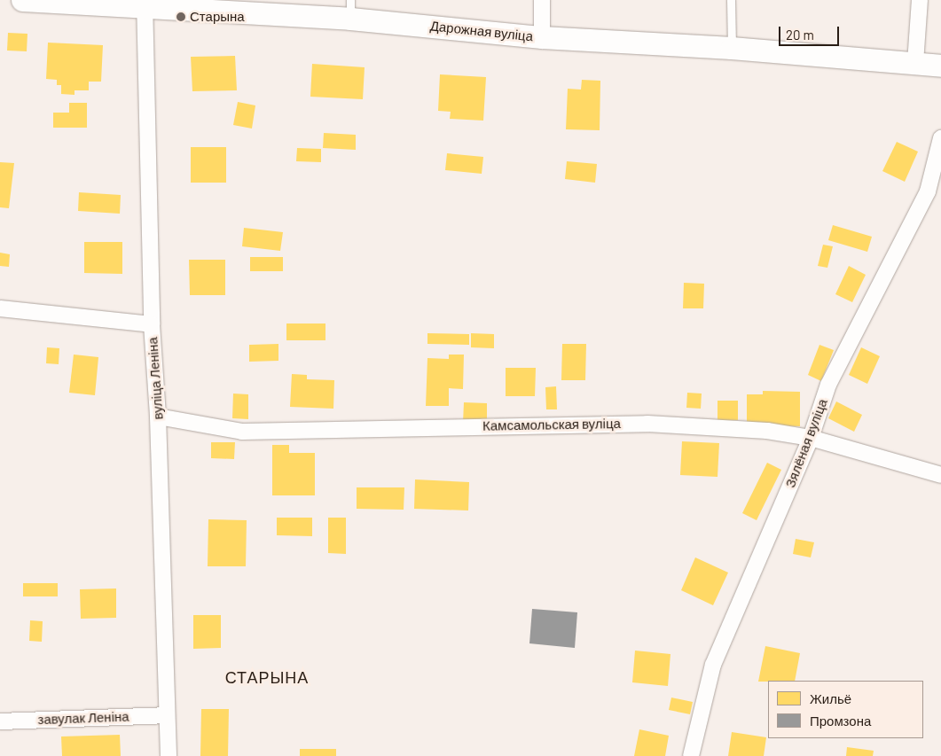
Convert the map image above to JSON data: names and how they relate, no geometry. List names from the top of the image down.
{
  "streets": {
    "main road": ["Дарожная вуліца"],
    "street": [
      "вуліца Леніна",
      "Камсамольская вуліца",
      "Зялёная вуліца",
      "завулак Леніна"
    ]
  },
  "crossings": [
    ["Дарожная вуліца", "вуліца Леніна"],
    ["вуліца Леніна", "Камсамольская вуліца"],
    ["вуліца Леніна", "завулак Леніна"],
    ["Камсамольская вуліца", "Зялёная вуліца"]
  ],
  "districts": ["СТАРЫНА"],
  "places": ["Старына"],
  "legend": ["Жильё", "Промзона"],
  "scale_bar": "20 m"
}
